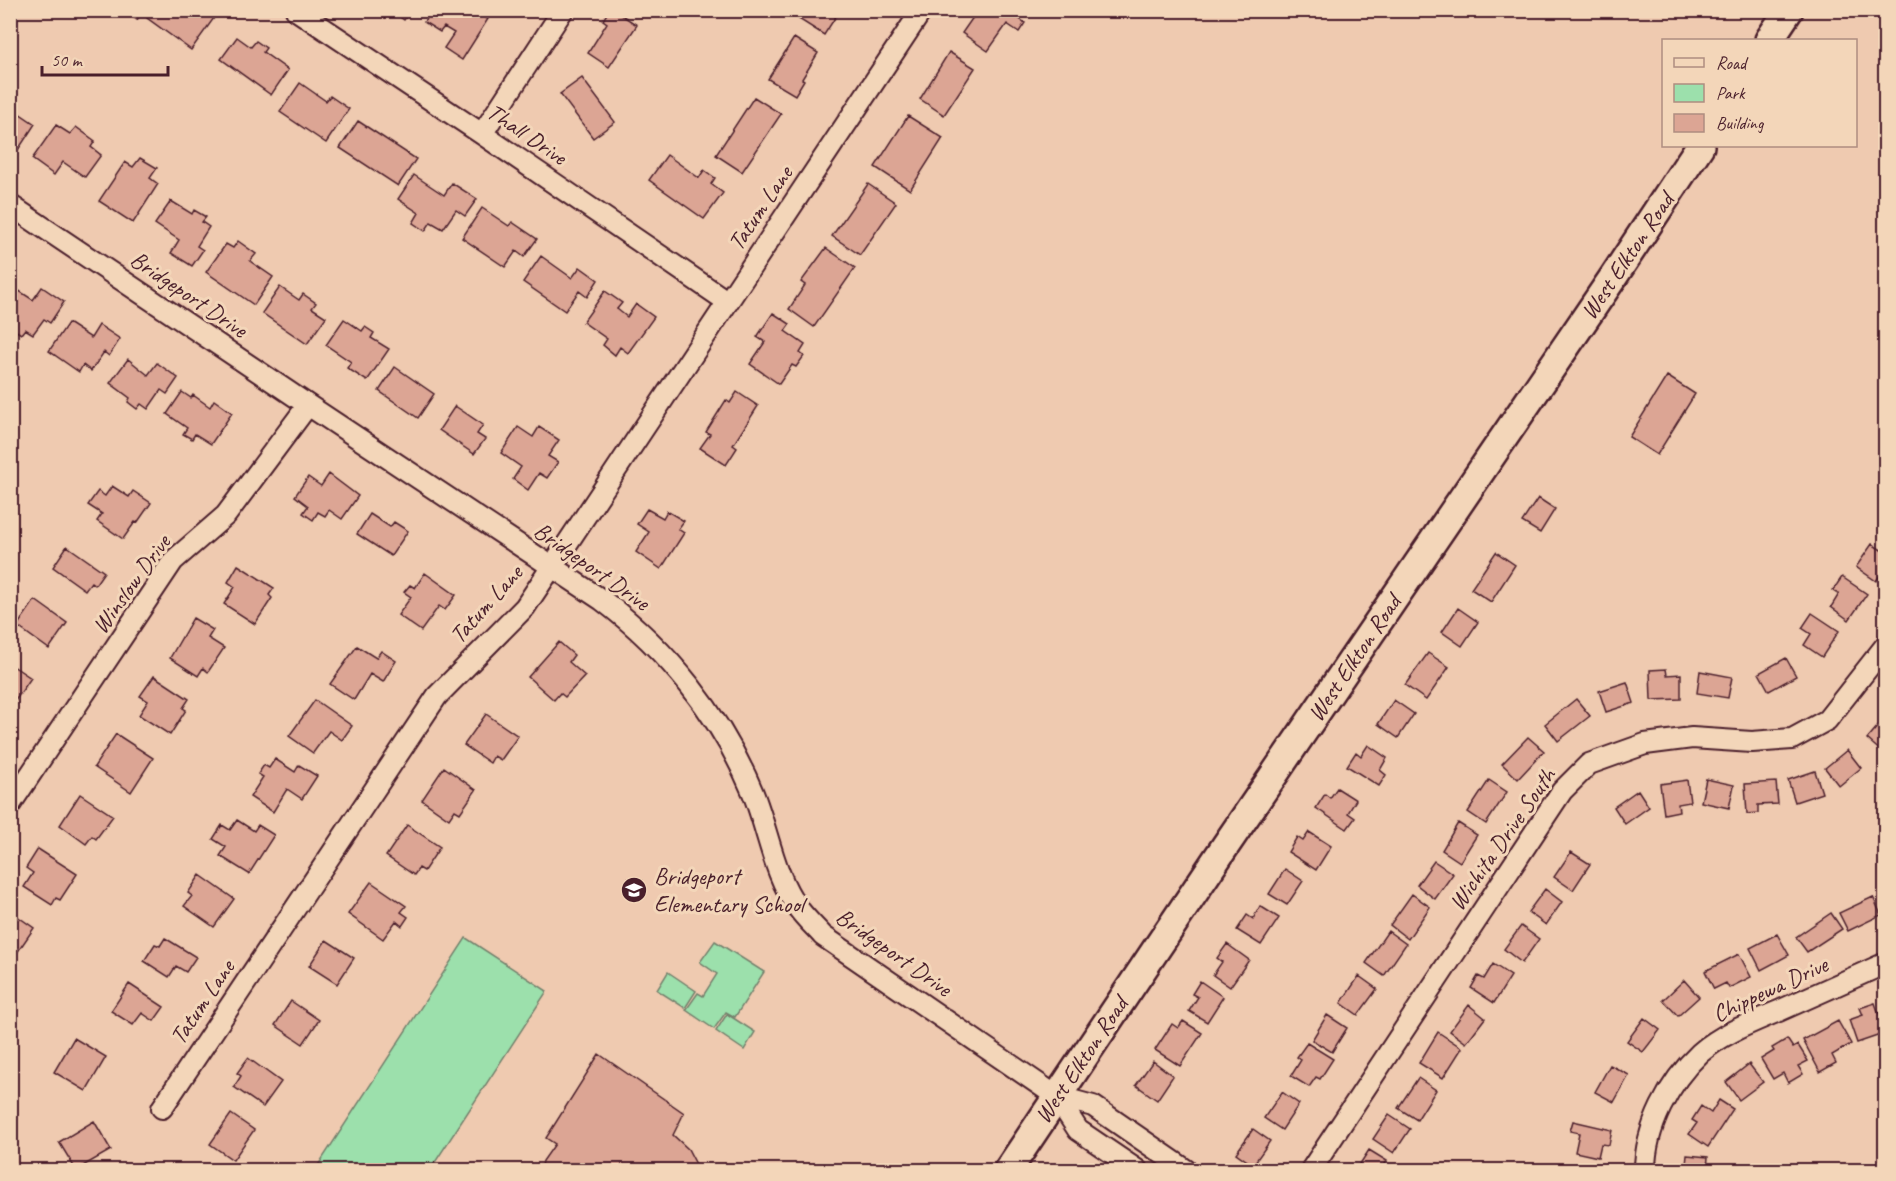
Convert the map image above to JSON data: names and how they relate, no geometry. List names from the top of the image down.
{
  "streets": {
    "street": [
      "Thall Drive",
      "Tatum Lane",
      "West Elkton Road",
      "Bridgeport Drive",
      "Winslow Drive",
      "Wichita Drive South",
      "Chippewa Drive"
    ]
  },
  "crossings": [
    ["Thall Drive", "Tatum Lane"],
    ["Tatum Lane", "Bridgeport Drive"],
    ["West Elkton Road", "Bridgeport Drive"],
    ["Bridgeport Drive", "Winslow Drive"]
  ],
  "places": {
    "school or university": ["Bridgeport Elementary School"]
  },
  "legend": ["Road", "Park", "Building"],
  "scale_bar": "50 m"
}
